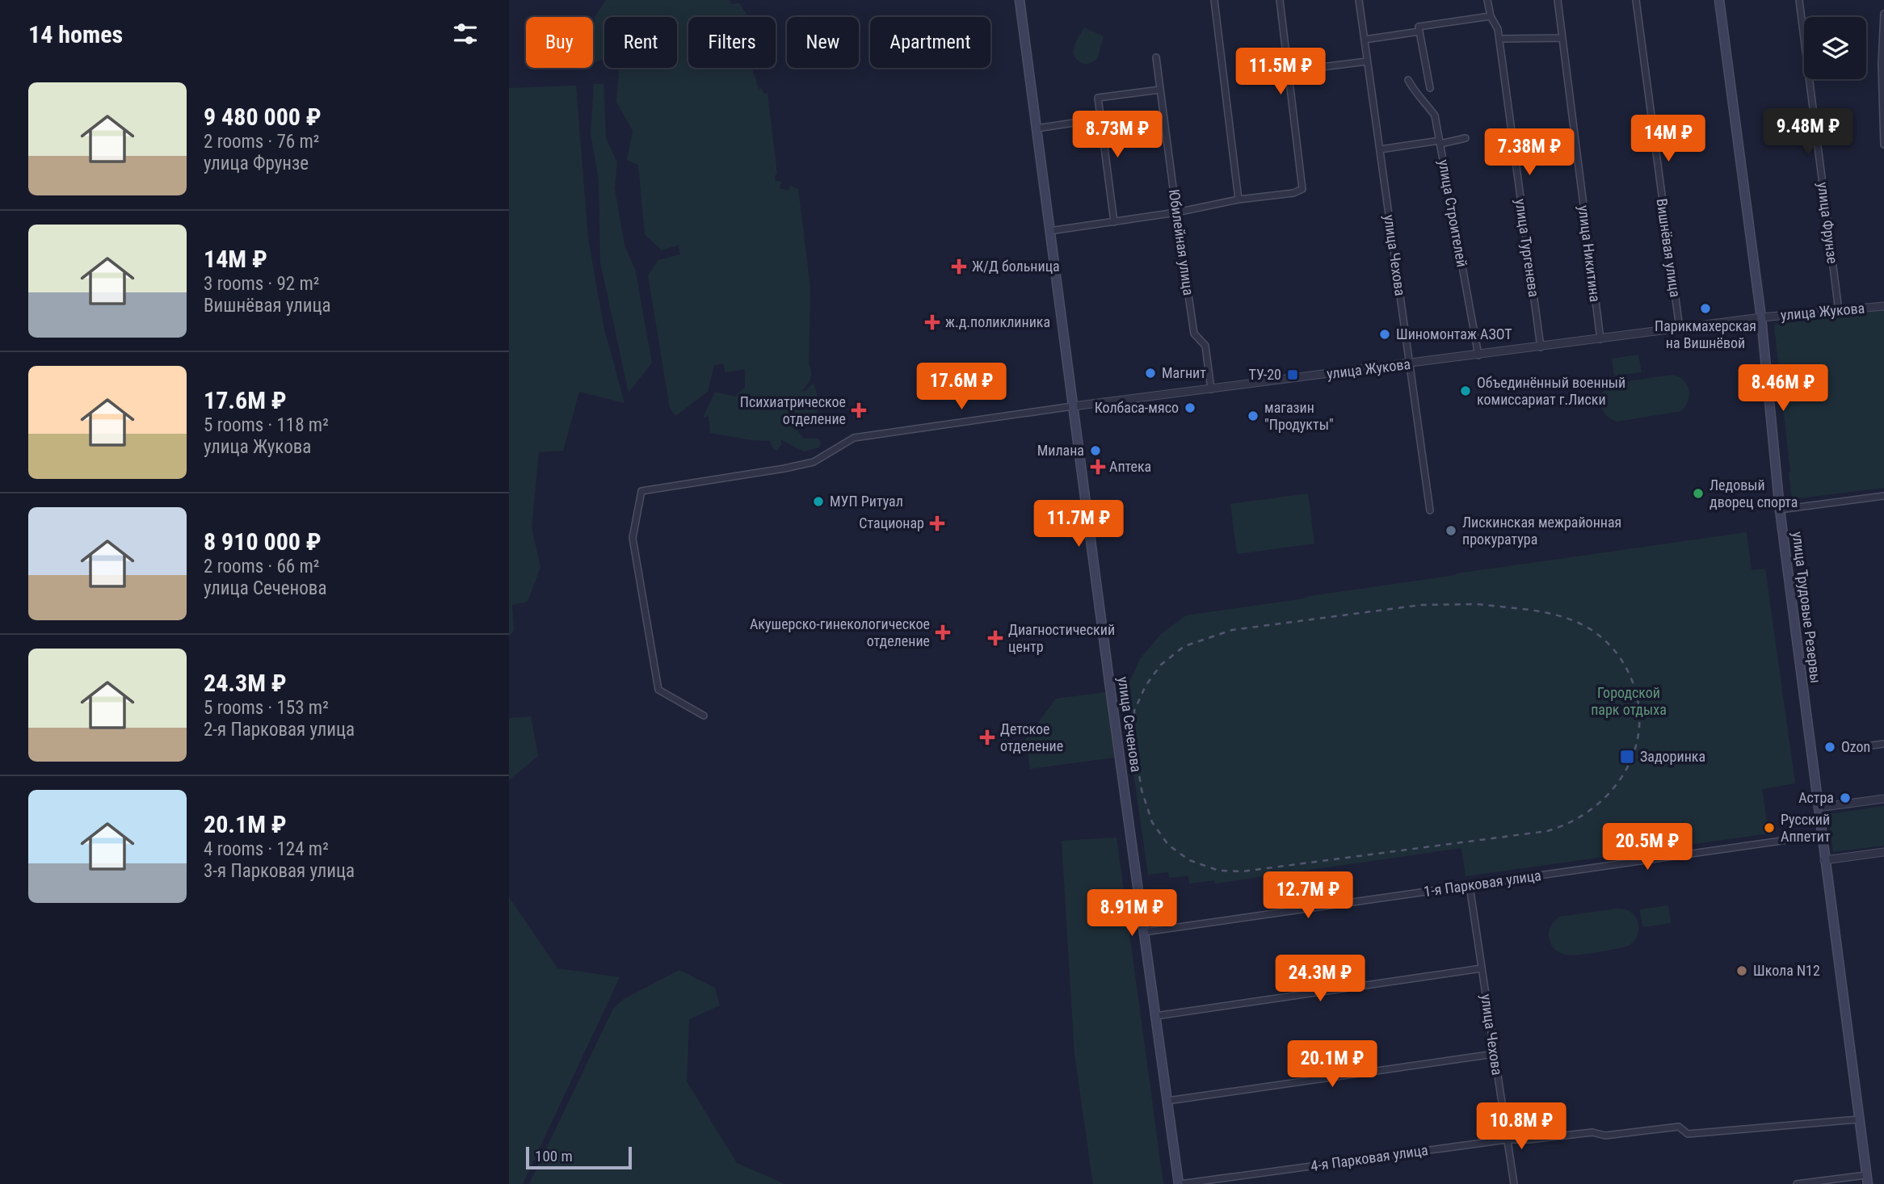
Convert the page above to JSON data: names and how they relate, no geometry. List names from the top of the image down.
{
  "streets": {
    "main road": ["улица Трудовые Резервы", "улица Сеченова"],
    "street": [
      "улица Строителей",
      "улица Фрунзе",
      "Юбилейная улица",
      "улица Тургенева",
      "Вишнёвая улица",
      "улица Никитина",
      "улица Чехова",
      "улица Жукова",
      "1-я Парковая улица",
      "4-я Парковая улица"
    ]
  },
  "crossings": [
    ["улица Строителей", "улица Жукова"],
    ["улица Фрунзе", "улица Жукова"],
    ["Юбилейная улица", "улица Жукова"],
    ["улица Тургенева", "улица Жукова"],
    ["Вишнёвая улица", "улица Жукова"],
    ["улица Никитина", "улица Жукова"],
    ["улица Чехова", "улица Жукова"],
    ["улица Чехова", "1-я Парковая улица"],
    ["улица Чехова", "4-я Парковая улица"],
    ["улица Жукова", "улица Трудовые Резервы"],
    ["улица Жукова", "улица Сеченова"],
    ["улица Трудовые Резервы", "1-я Парковая улица"],
    ["улица Трудовые Резервы", "4-я Парковая улица"],
    ["улица Сеченова", "1-я Парковая улица"],
    ["улица Сеченова", "4-я Парковая улица"]
  ],
  "parks": ["Городской парк отдыха"],
  "places": {
    "health": [
      "Ж/Д больница",
      "ж.д.поликлиника",
      "Психиатрическое отделение",
      "Аптека",
      "Стационар",
      "Акушерско-гинекологическое отделение",
      "Диагностический центр",
      "Детское отделение"
    ],
    "other": [
      "Парикмахерская на Вишнёвой",
      "Шиномонтаж АЗОТ",
      "Магнит",
      "Объединённый военный комиссариат г.Лиски",
      "Колбаса-мясо",
      "магазин \"Продукты\"",
      "Милана",
      "Ледовый дворец спорта",
      "МУП Ритуал",
      "Лискинская межрайонная прокуратура",
      "Ozon",
      "Астра",
      "Русский Аппетит",
      "Школа N12"
    ],
    "transit": ["ТУ-20", "Задоринка"]
  },
  "scale_bar": "100 m",
  "page": {
    "heading": "14 homes",
    "chip": [
      "Buy",
      "Rent",
      "Filters",
      "New",
      "Apartment"
    ],
    "price": [
      "11.5M ₽",
      "9.48M ₽",
      "8.73M ₽",
      "14M ₽",
      "7.38M ₽",
      "17.6M ₽",
      "8.46M ₽",
      "11.7M ₽",
      "20.5M ₽",
      "12.7M ₽",
      "8.91M ₽",
      "24.3M ₽",
      "20.1M ₽",
      "10.8M ₽"
    ],
    "list": [
      {
        "name": "9 480 000 ₽",
        "note": "2 rooms · 76 m² · улица Фрунзе"
      },
      {
        "name": "14M ₽",
        "note": "3 rooms · 92 m² · Вишнёвая улица"
      },
      {
        "name": "17.6M ₽",
        "note": "5 rooms · 118 m² · улица Жукова"
      },
      {
        "name": "8 910 000 ₽",
        "note": "2 rooms · 66 m² · улица Сеченова"
      },
      {
        "name": "24.3M ₽",
        "note": "5 rooms · 153 m² · 2-я Парковая улица"
      },
      {
        "name": "20.1M ₽",
        "note": "4 rooms · 124 m² · 3-я Парковая улица"
      }
    ],
    "scale": "100 m"
  }
}
